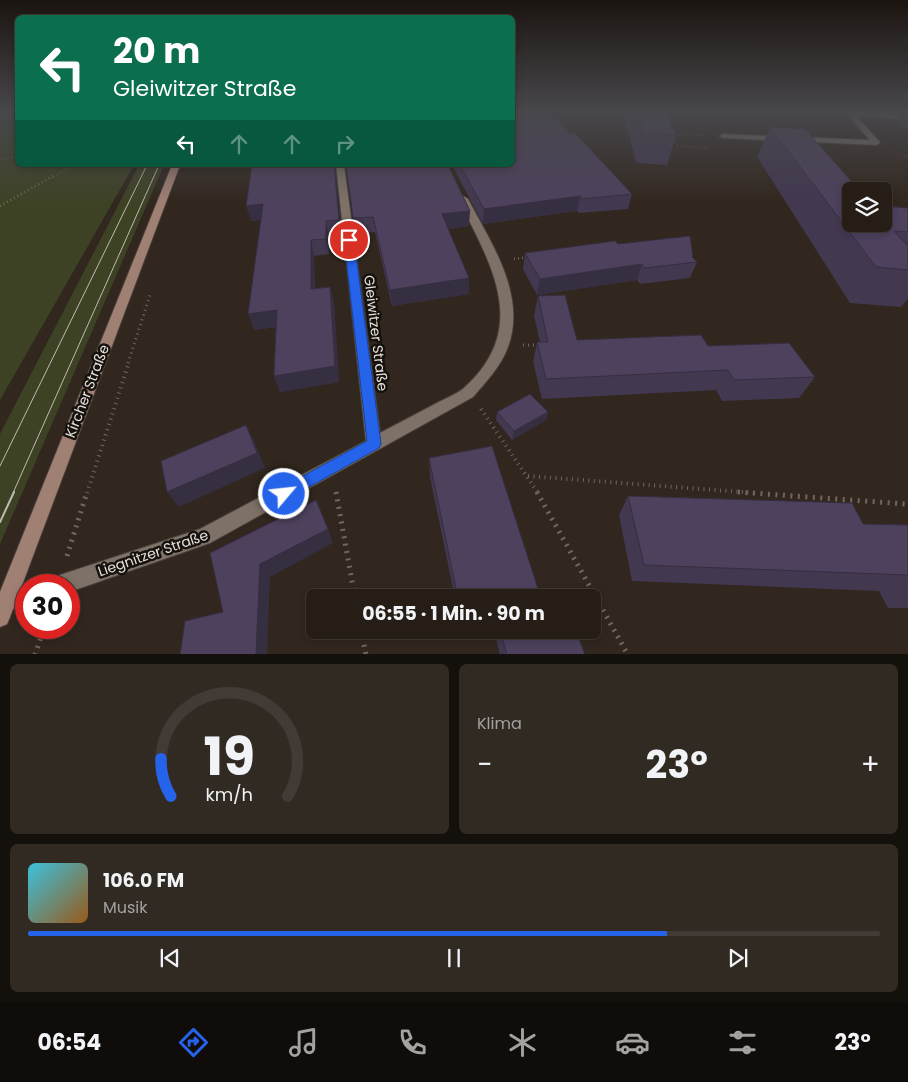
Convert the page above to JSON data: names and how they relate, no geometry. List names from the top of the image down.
{
  "streets": {
    "main road": ["Kircher Straße"],
    "street": ["Gleiwitzer Straße", "Liegnitzer Straße"]
  },
  "crossings": [
    ["Gleiwitzer Straße", "Liegnitzer Straße"]
  ],
  "page": {
    "turn": ["20 m", "Gleiwitzer Straße"],
    "limit": "30",
    "trip": "06:55 · 1 Min. · 90 m",
    "tile": "Klima",
    "heat": ["−", "23°", "+"],
    "song": ["106.0 FM", "Musik"],
    "tabs": ["06:54", "23°"],
    "gauge": ["19", "km/h"]
  }
}
